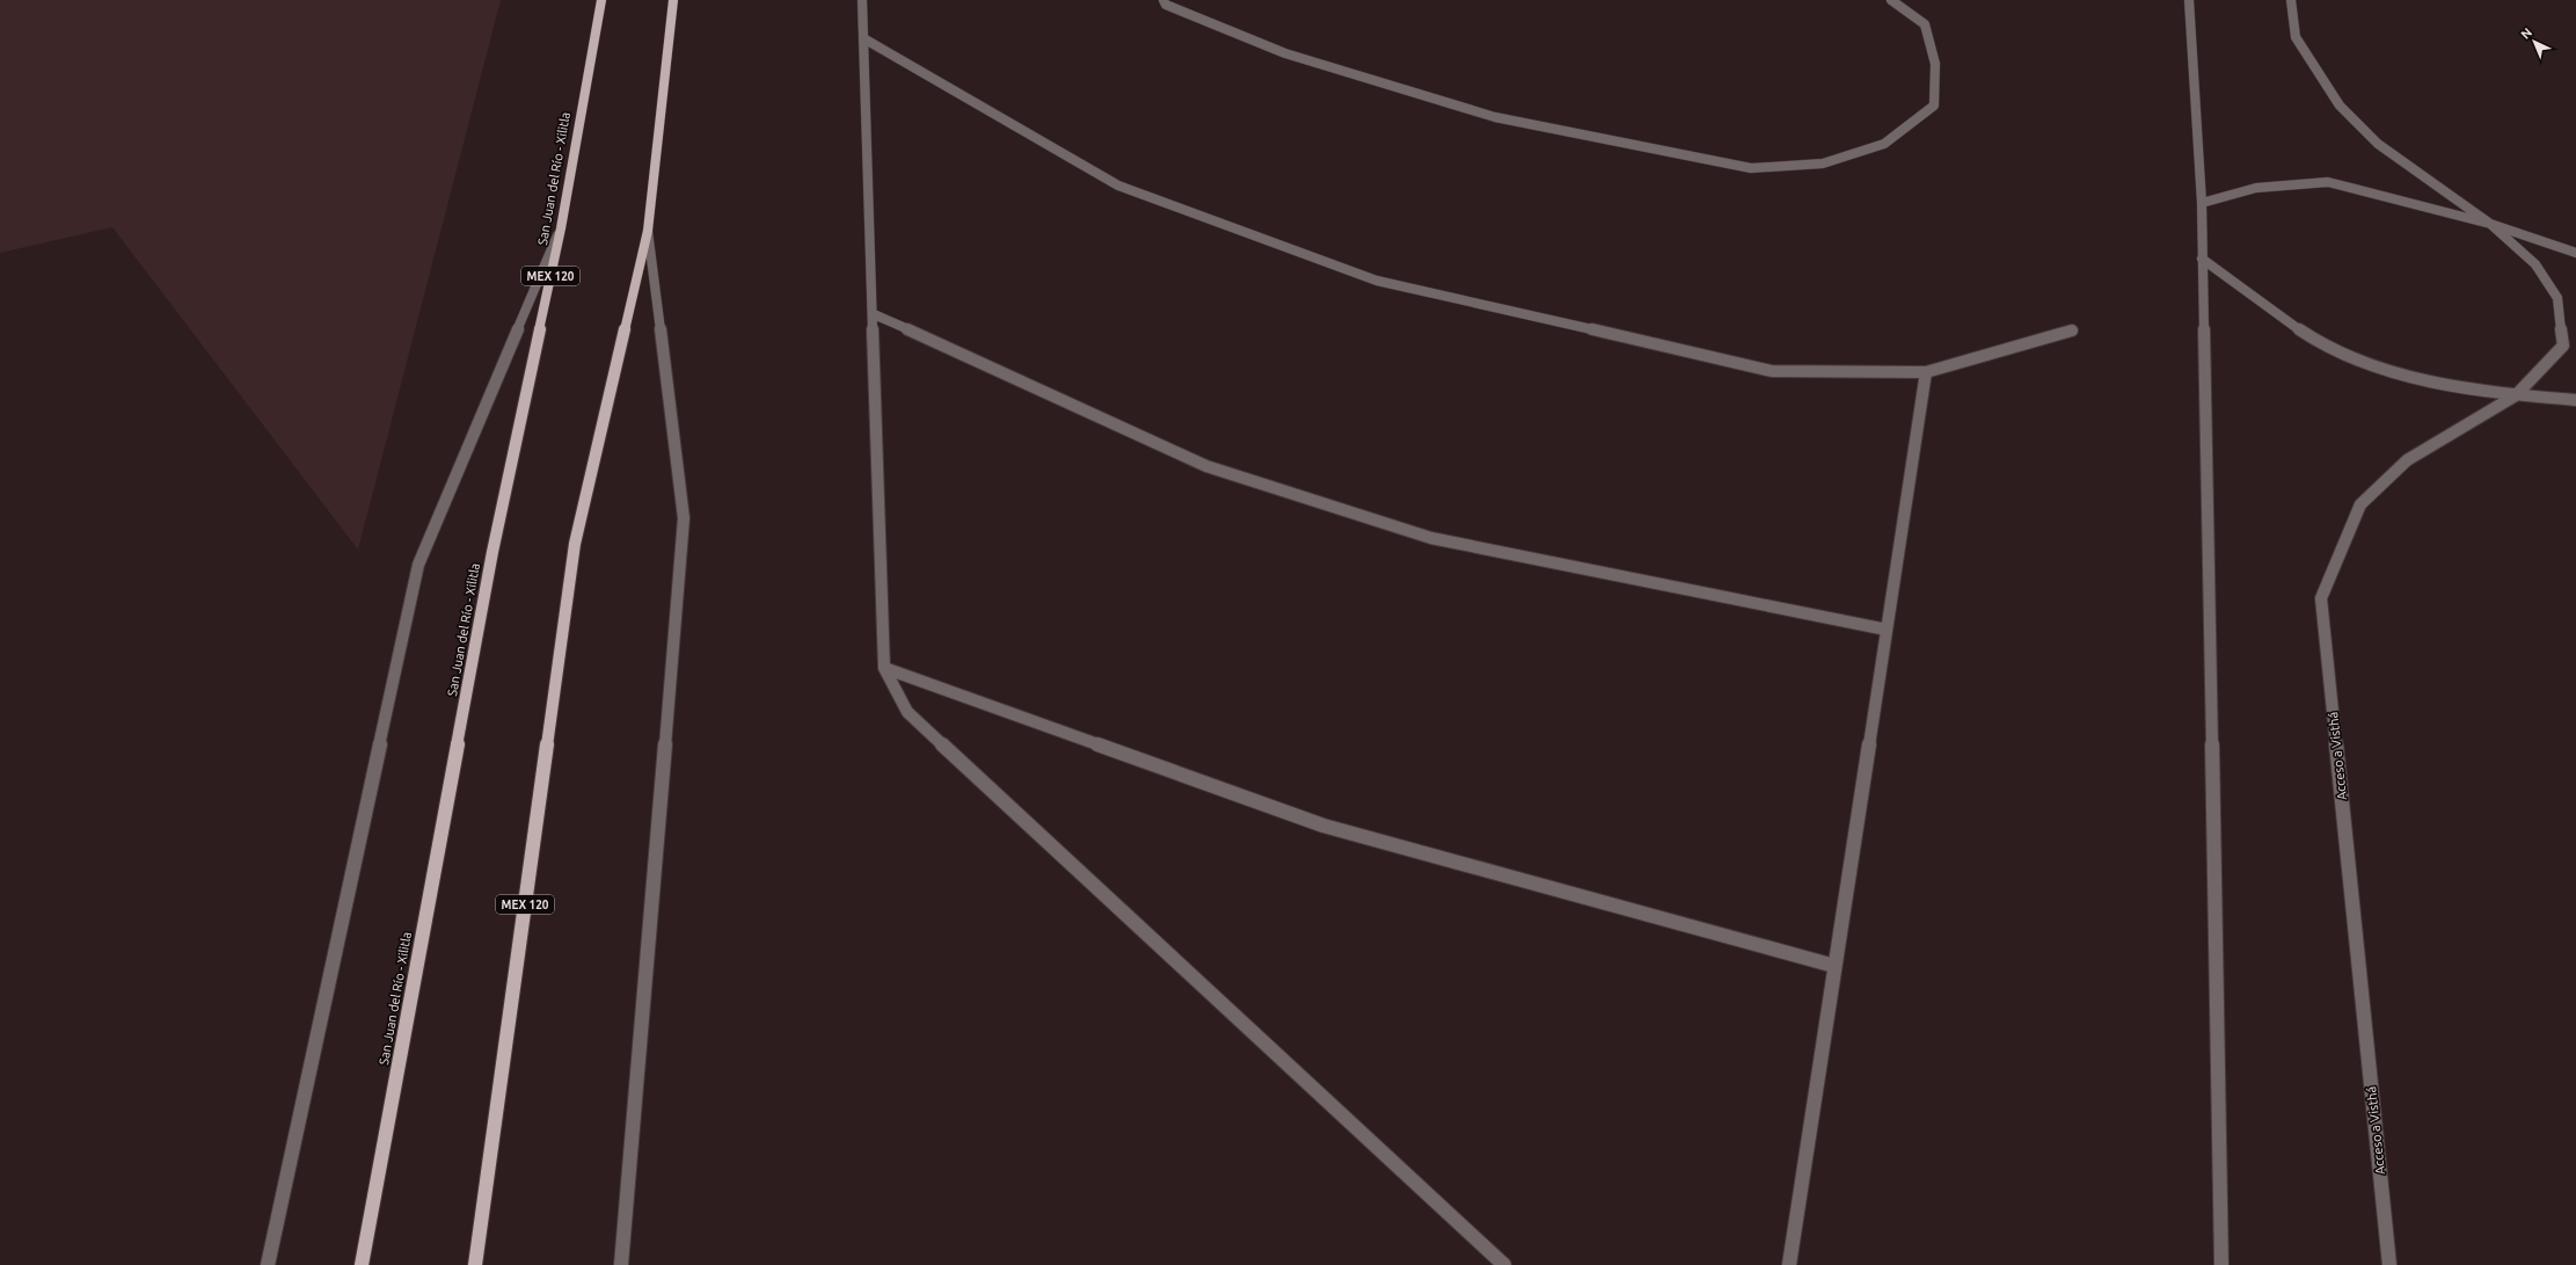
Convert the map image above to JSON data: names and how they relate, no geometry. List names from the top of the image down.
{
  "streets": {
    "main road": ["San Juan del Río - Xilitla", "MEX 120"],
    "street": ["Acceso a Visthá"]
  },
  "north": "top left"
}
